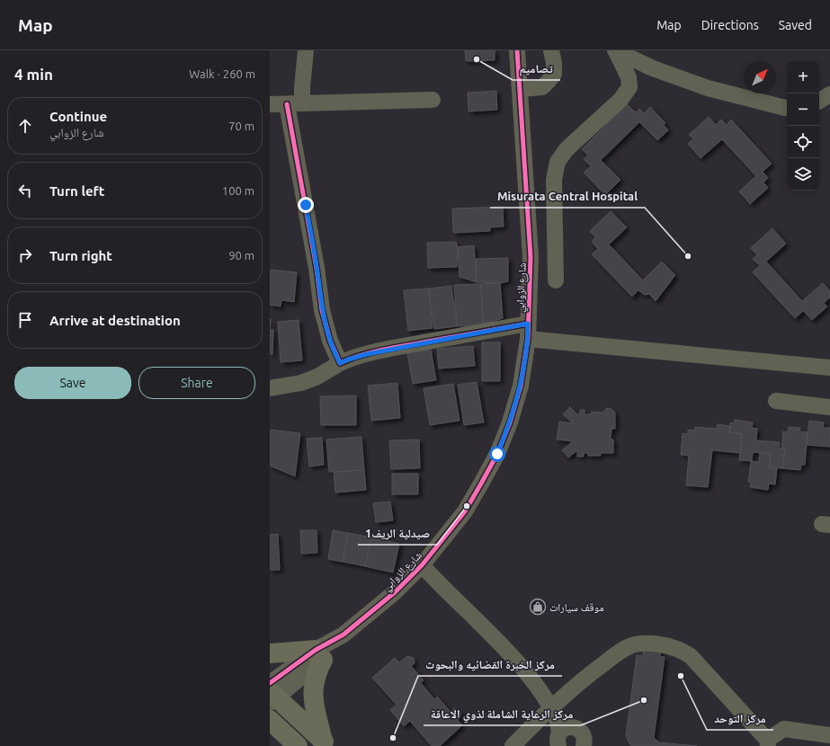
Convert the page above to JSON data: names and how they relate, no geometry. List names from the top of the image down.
{
  "streets": {
    "street": ["شارع الزوابي"]
  },
  "places": {
    "other": [
      "تصاميم",
      "Misurata Central Hospital",
      "صيدلية الريف1",
      "مركز التوحد",
      "مركز الرعاية الشاملة لذوي الاعاقة",
      "مركز الخبرة القضائيه والبحوث"
    ],
    "shop": ["موقف سيارات"]
  },
  "north": "top right",
  "page": {
    "header": "Map",
    "nav": ["Map", "Directions", "Saved"],
    "heading": ["4 min", "Walk · 260 m"],
    "map_buttons": ["+", "−"],
    "list": [
      ["Continue", "شارع الزوابي", "70 m"],
      ["Turn left", "100 m"],
      ["Turn right", "90 m"],
      "Arrive at destination"
    ],
    "buttons": ["Save", "Share"]
  }
}
